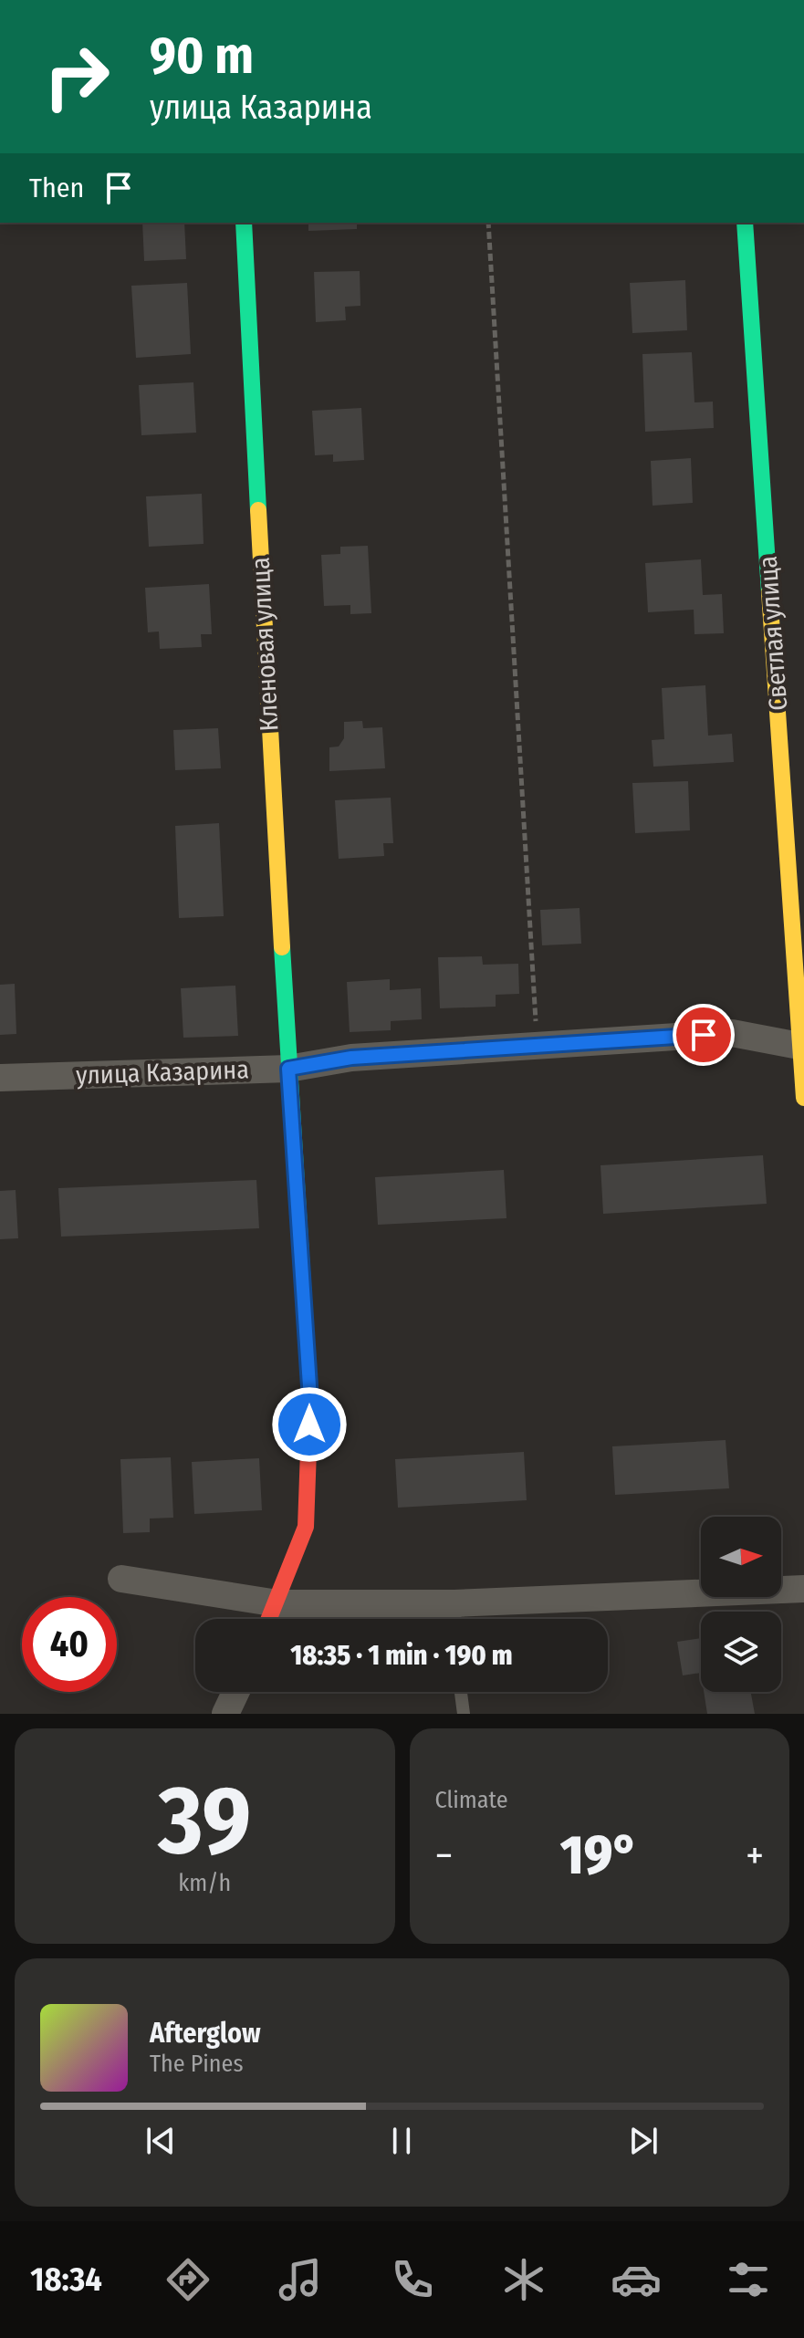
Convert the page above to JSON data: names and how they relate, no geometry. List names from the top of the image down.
{
  "streets": {
    "street": ["Светлая улица", "Кленовая улица", "улица Казарина"]
  },
  "crossings": [
    ["Светлая улица", "улица Казарина"],
    ["Кленовая улица", "улица Казарина"]
  ],
  "north": "right",
  "page": {
    "turn": ["90 m", "улица Казарина"],
    "then": "Then",
    "limit": "40",
    "trip": "18:35 · 1 min · 190 m",
    "tile": [
      ["39", "km/h"],
      "Climate"
    ],
    "heat": ["−", "19°", "+"],
    "song": ["Afterglow", "The Pines"],
    "tabs": "18:34"
  }
}
